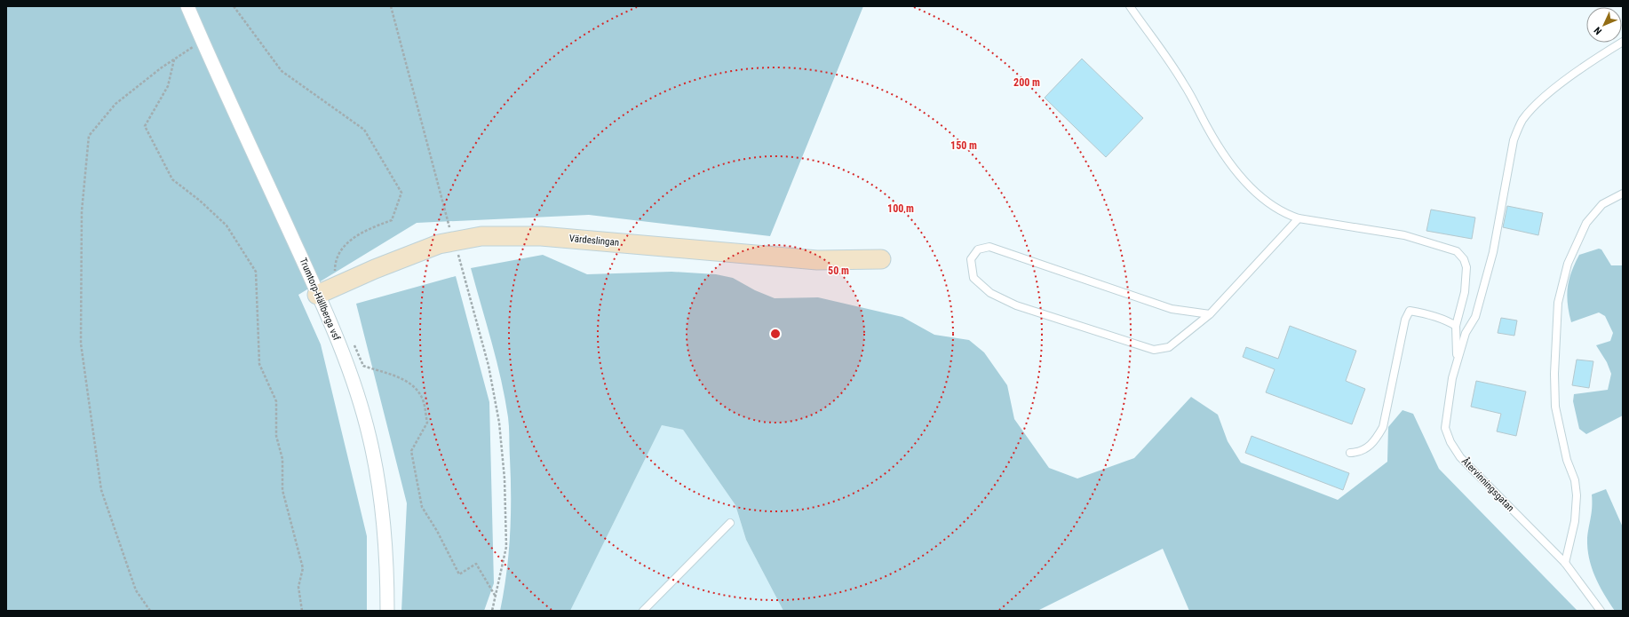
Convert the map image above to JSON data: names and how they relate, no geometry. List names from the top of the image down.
{
  "streets": {
    "street": ["Värdeslingan", "Trumtorp-Hällberga vsf"],
    "lane": ["Återvinningsgatan"]
  },
  "crossings": [
    ["Värdeslingan", "Trumtorp-Hällberga vsf"]
  ],
  "north": "bottom left",
  "rings": [
    "200 m",
    "150 m",
    "100 m",
    "50 m"
  ]
}
